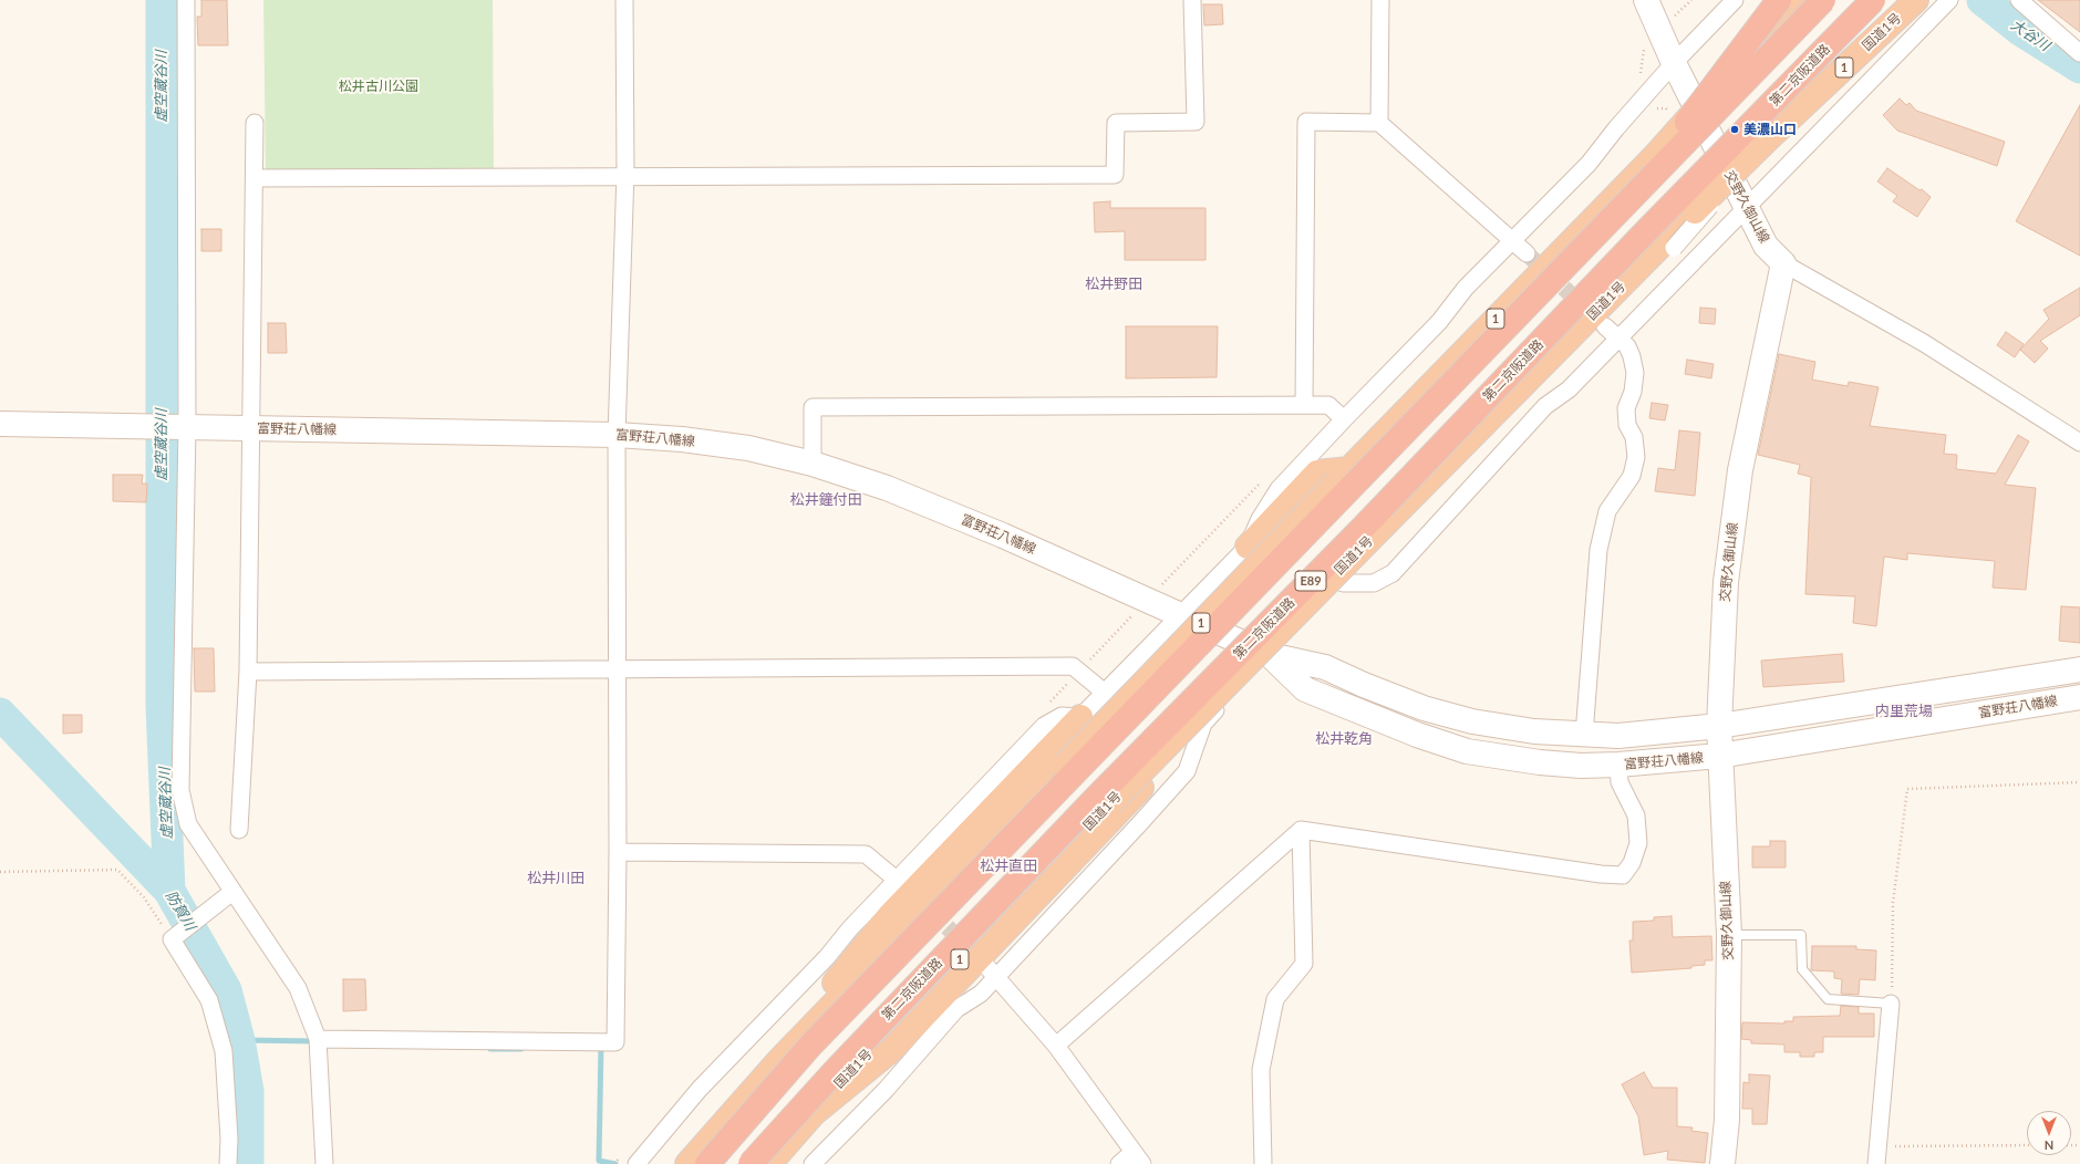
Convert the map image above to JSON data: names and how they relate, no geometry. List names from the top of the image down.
{
  "streets": {
    "highway": [
      "国道1号",
      "1",
      "第二京阪道路",
      "E89"
    ],
    "main road": ["交野久御山線", "富野荘八幡線"]
  },
  "crossings": [
    ["交野久御山線", "富野荘八幡線"]
  ],
  "districts": [
    "松井野田",
    "松井鐘付田",
    "内里荒場",
    "松井乾角",
    "松井直田",
    "松井川田"
  ],
  "water": ["大谷川", "虚空蔵谷川", "防賀川"],
  "parks": ["松井古川公園"],
  "places": ["美濃山口"],
  "north": "bottom"
}
